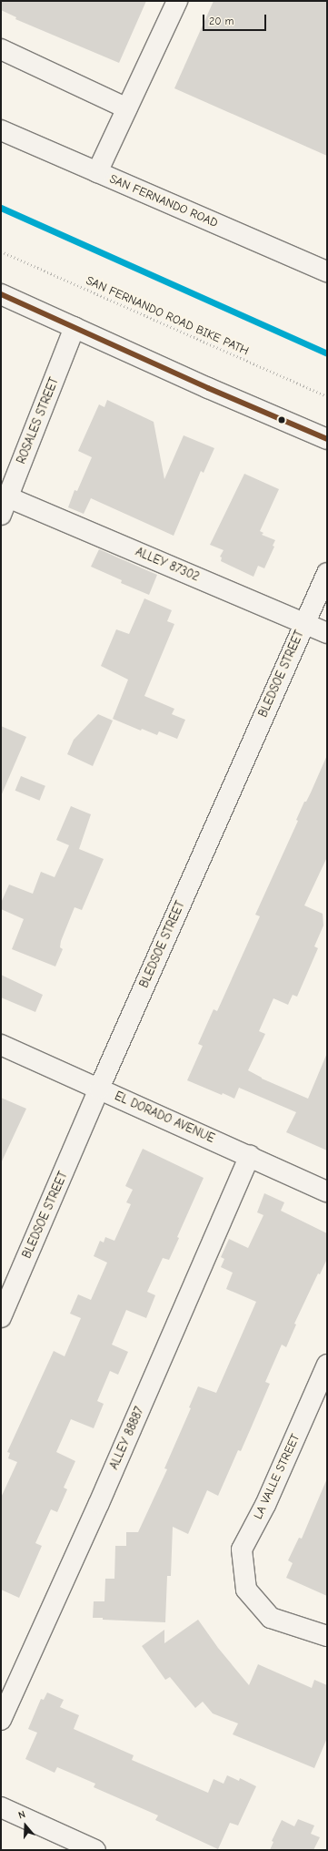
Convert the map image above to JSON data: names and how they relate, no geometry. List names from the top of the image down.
{
  "streets": {
    "street": [
      "SAN FERNANDO ROAD",
      "ROSALES STREET",
      "ALLEY 87302",
      "BLEDSOE STREET",
      "EL DORADO AVENUE",
      "ALLEY 88887",
      "LA VALLE STREET"
    ],
    "path": ["SAN FERNANDO ROAD BIKE PATH"]
  },
  "crossings": [
    ["ROSALES STREET", "ALLEY 87302"],
    ["ALLEY 87302", "BLEDSOE STREET"],
    ["BLEDSOE STREET", "EL DORADO AVENUE"],
    ["EL DORADO AVENUE", "ALLEY 88887"]
  ],
  "scale_bar": "20 m",
  "north": "top"
}
